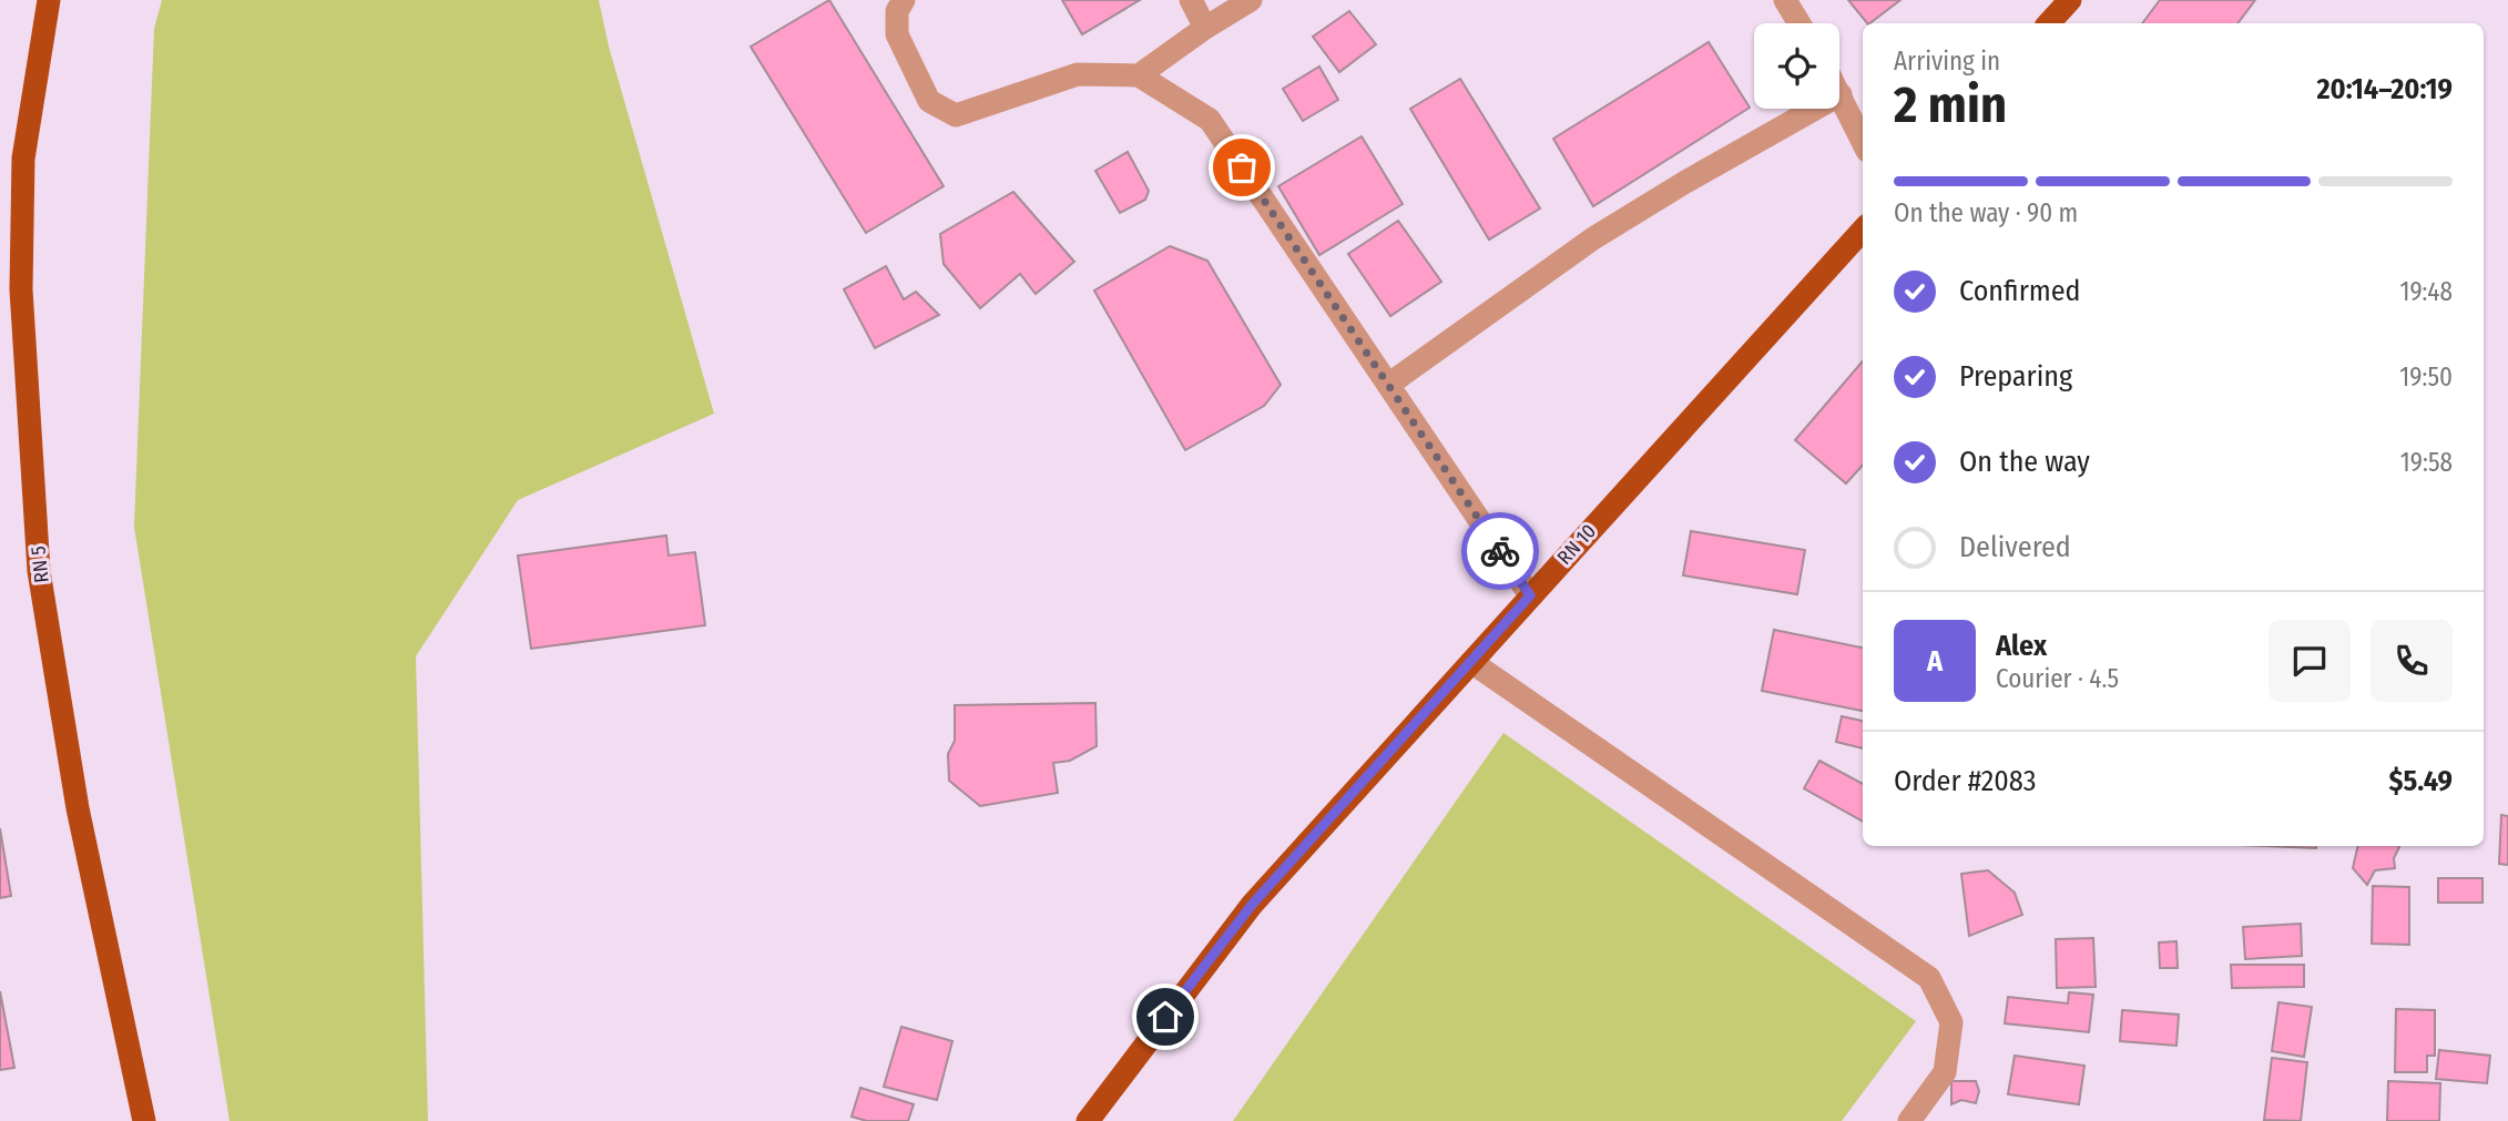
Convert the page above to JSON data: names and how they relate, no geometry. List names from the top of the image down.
{
  "streets": {
    "main road": ["RN 10", "RN 5"]
  },
  "page": {
    "heading": ["2 min", "Arriving in", "20:14–20:19"],
    "panel": [
      "Alex",
      "Courier · 4.5",
      "Order #2083",
      "$5.49"
    ],
    "bar": "On the way · 90 m",
    "list": [
      ["Confirmed", "19:48"],
      ["Preparing", "19:50"],
      ["On the way", "19:58"],
      "Delivered"
    ],
    "round": "A"
  }
}
